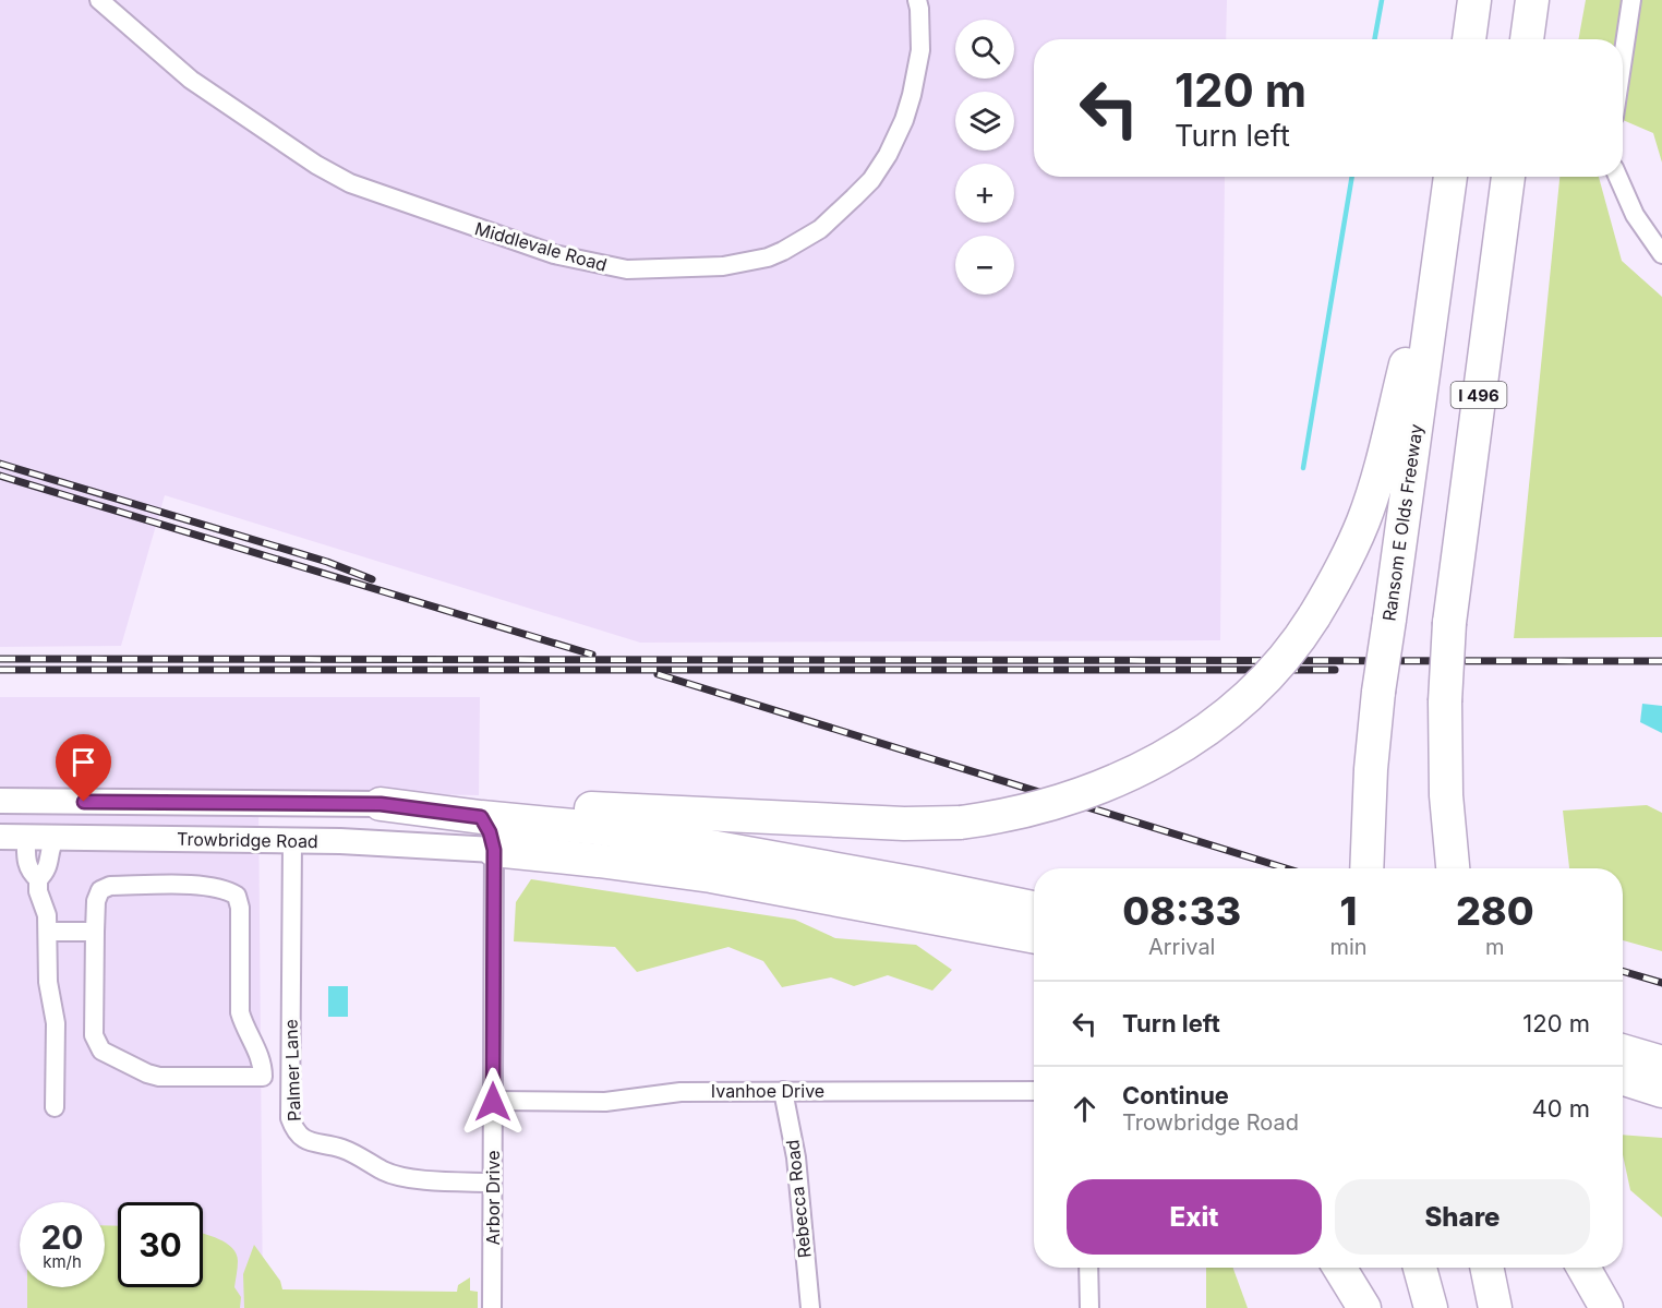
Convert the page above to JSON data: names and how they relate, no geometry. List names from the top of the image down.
{
  "streets": {
    "highway": ["I 496", "Ransom E Olds Freeway"],
    "street": [
      "Middlevale Road",
      "Trowbridge Road",
      "Palmer Lane",
      "Ivanhoe Drive",
      "Arbor Drive",
      "Rebecca Road"
    ]
  },
  "crossings": [
    ["Trowbridge Road", "Palmer Lane"],
    ["Trowbridge Road", "Arbor Drive"],
    ["Palmer Lane", "Arbor Drive"],
    ["Ivanhoe Drive", "Arbor Drive"],
    ["Ivanhoe Drive", "Rebecca Road"]
  ],
  "page": {
    "map_buttons": ["+", "−"],
    "turn": ["120 m", "Turn left"],
    "eta": [
      "08:33",
      "Arrival",
      "1",
      "min",
      "280",
      "m"
    ],
    "list": [
      {
        "name": "Turn left",
        "value": "120 m"
      },
      {
        "name": "Continue",
        "note": "Trowbridge Road",
        "value": "40 m"
      }
    ],
    "buttons": ["Exit", "Share"],
    "speed": "20 km/h",
    "limit": "30"
  }
}
